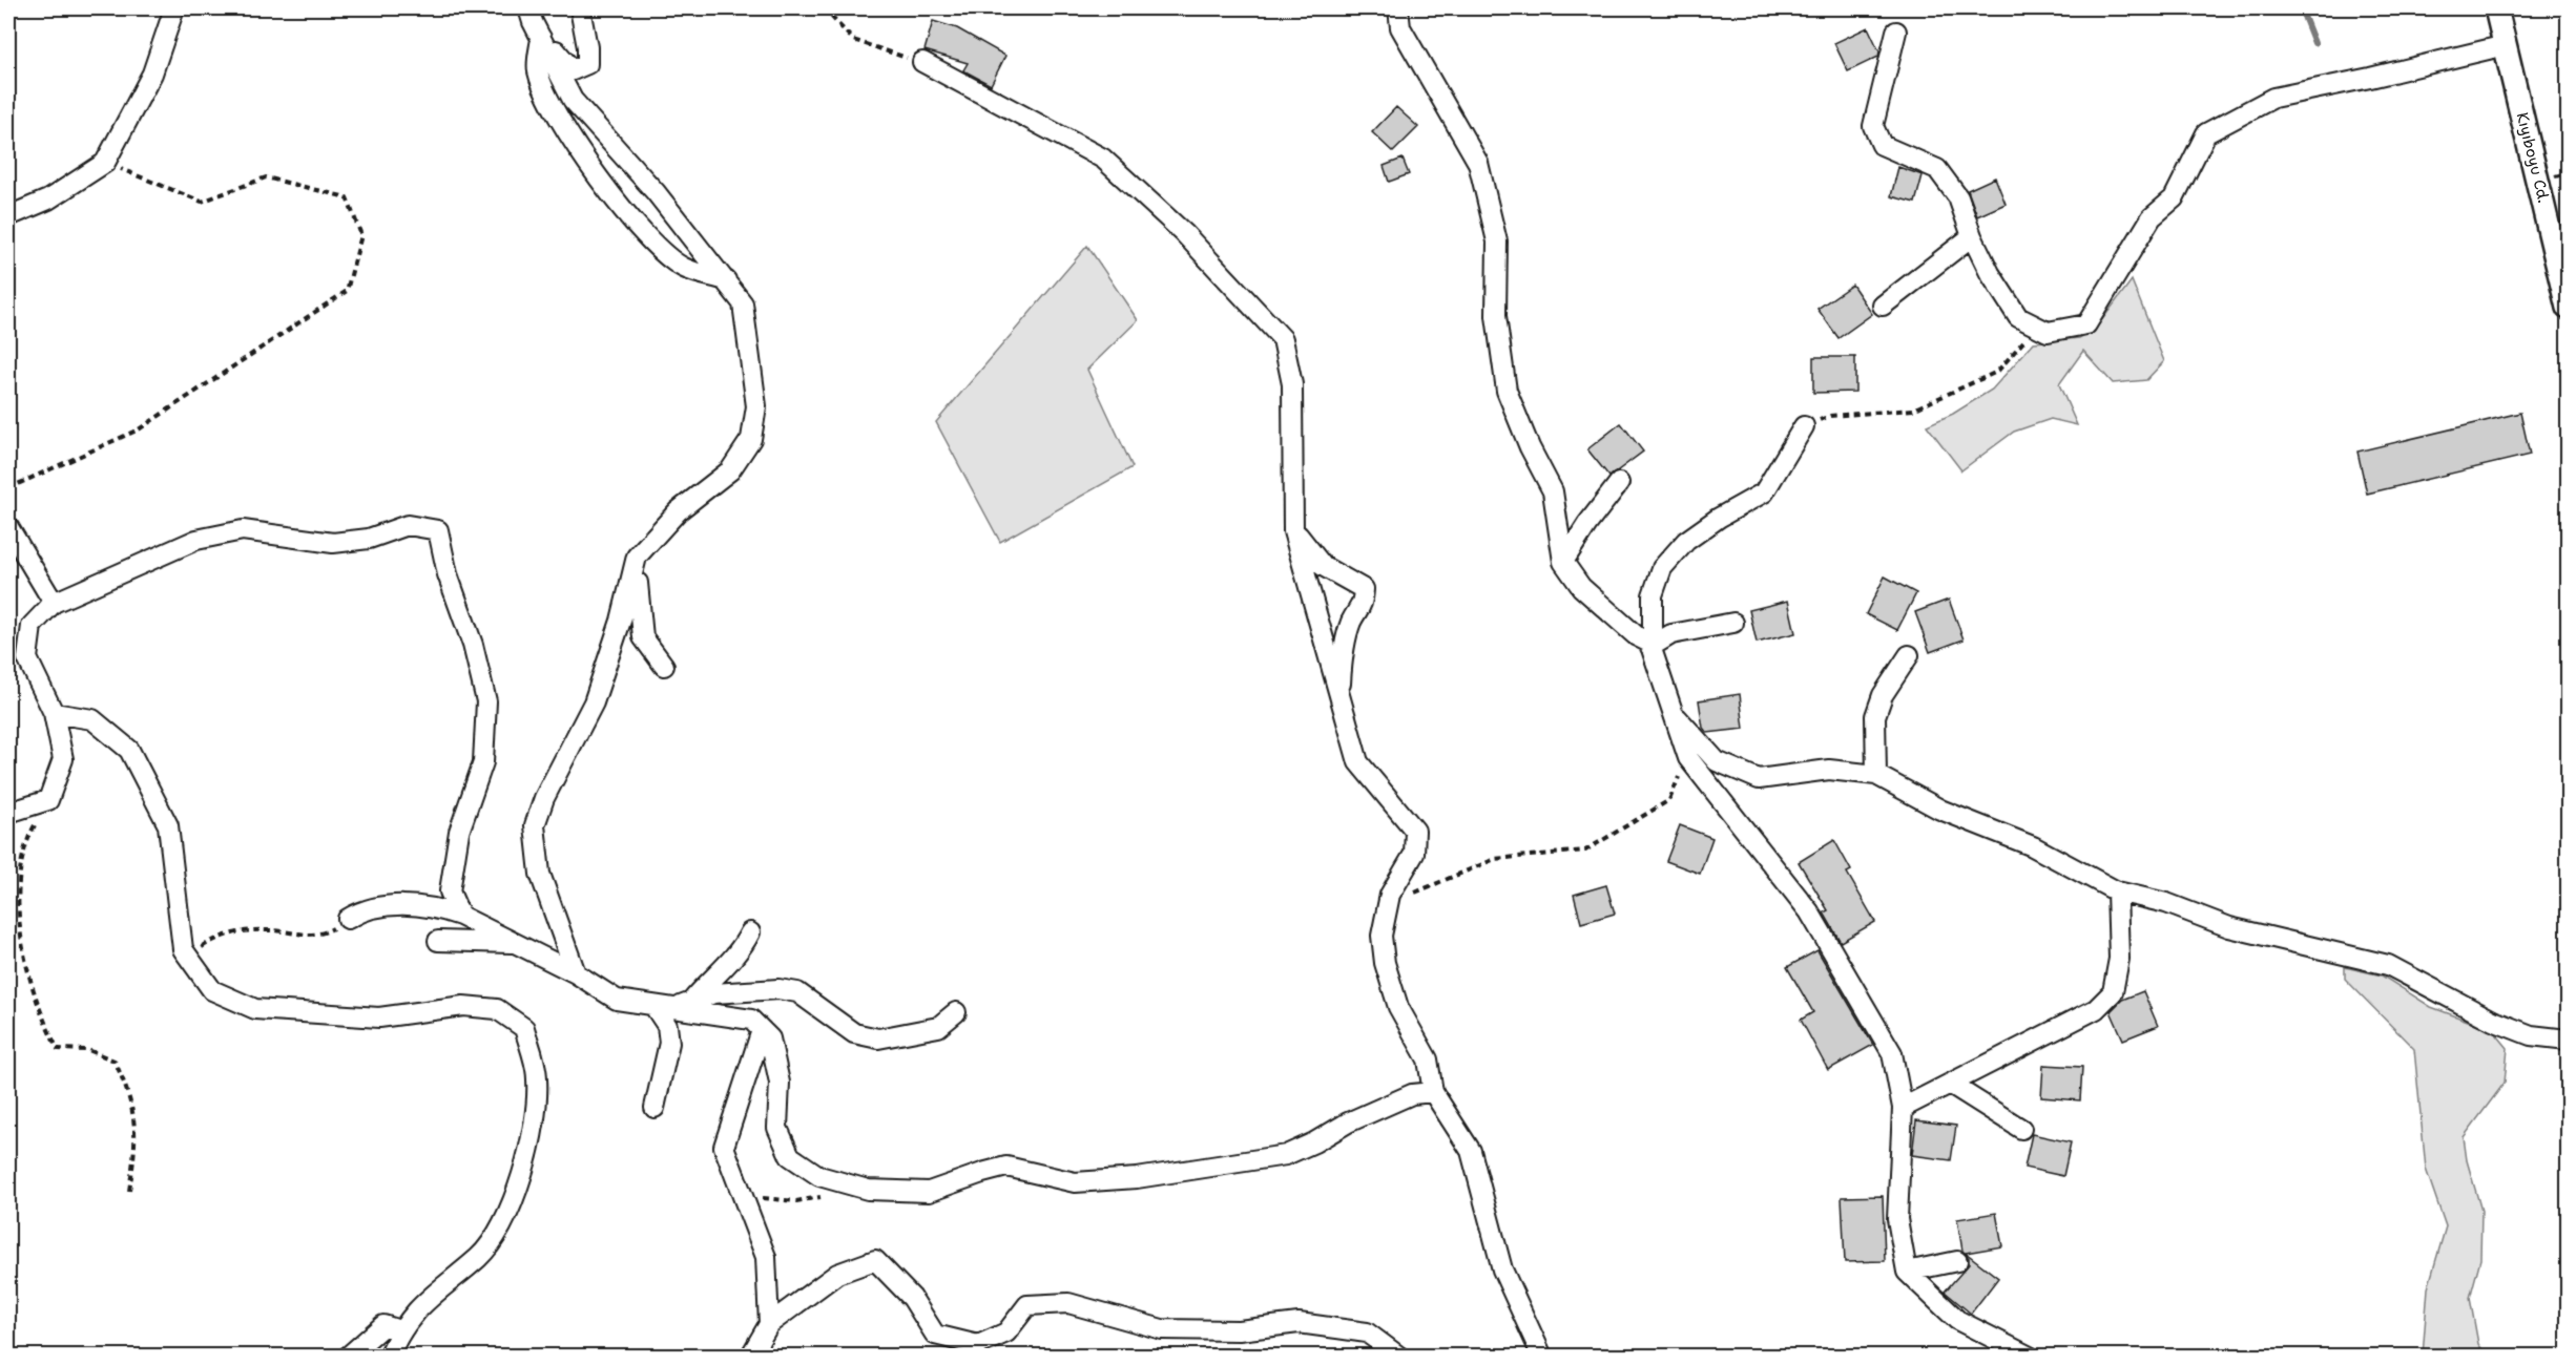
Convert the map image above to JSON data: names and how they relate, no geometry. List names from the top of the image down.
{
  "streets": {
    "street": ["Kıyıboyu Cd."]
  }
}
